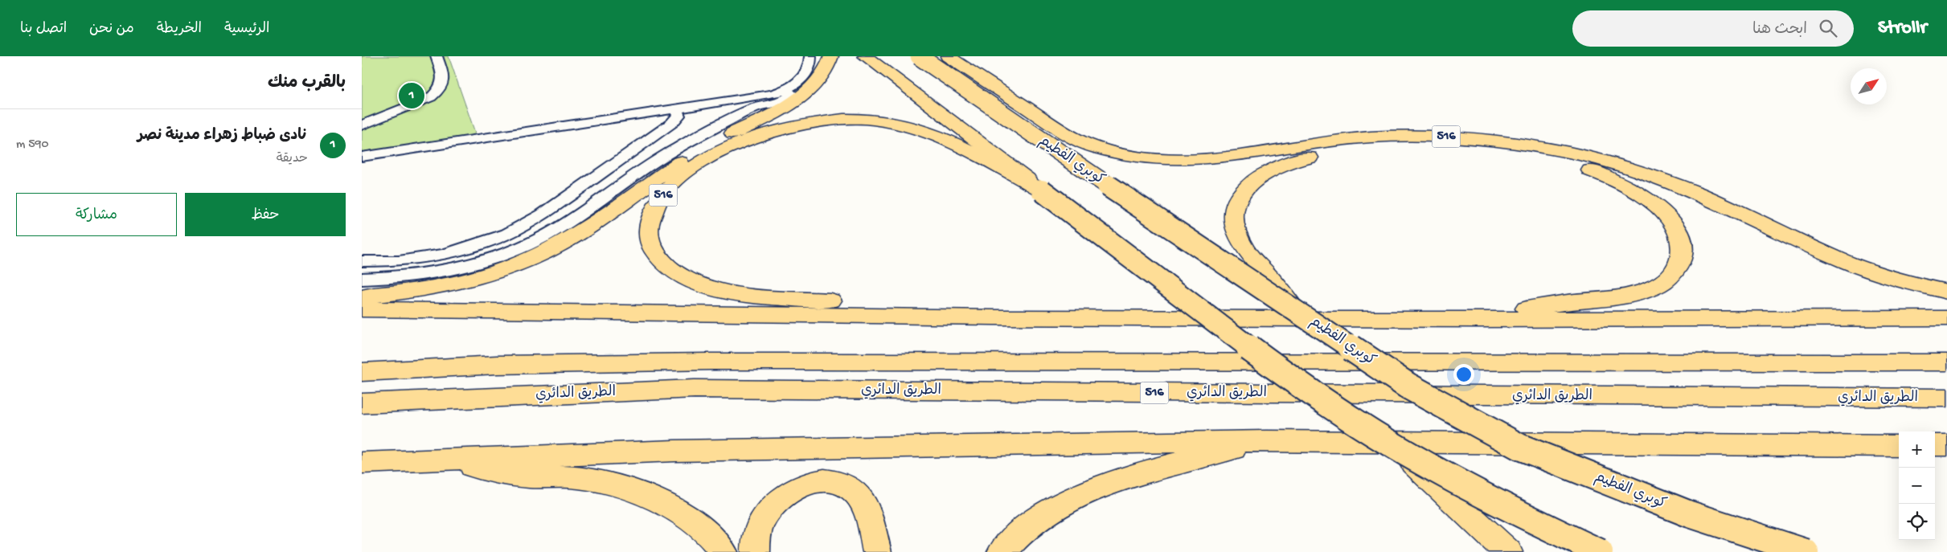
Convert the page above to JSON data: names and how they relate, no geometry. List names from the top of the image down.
{
  "streets": {
    "main road": ["516", "كوبري الفطيم", "الطريق الدائري"]
  },
  "crossings": [
    ["516", "كوبري الفطيم"]
  ],
  "north": "top right",
  "page": {
    "header": "Strollr",
    "search": "ابحث هنا",
    "nav": [
      "الرئيسية",
      "الخريطة",
      "من نحن",
      "اتصل بنا"
    ],
    "heading": "بالقرب منك",
    "pins": "1",
    "list": [
      {
        "mark": "1",
        "name": "نادى ضباط زهراء مدينة نصر",
        "note": "حديقة",
        "value": "590 m"
      }
    ],
    "buttons": ["حفظ", "مشاركة"],
    "map_buttons": ["+", "−"]
  }
}
